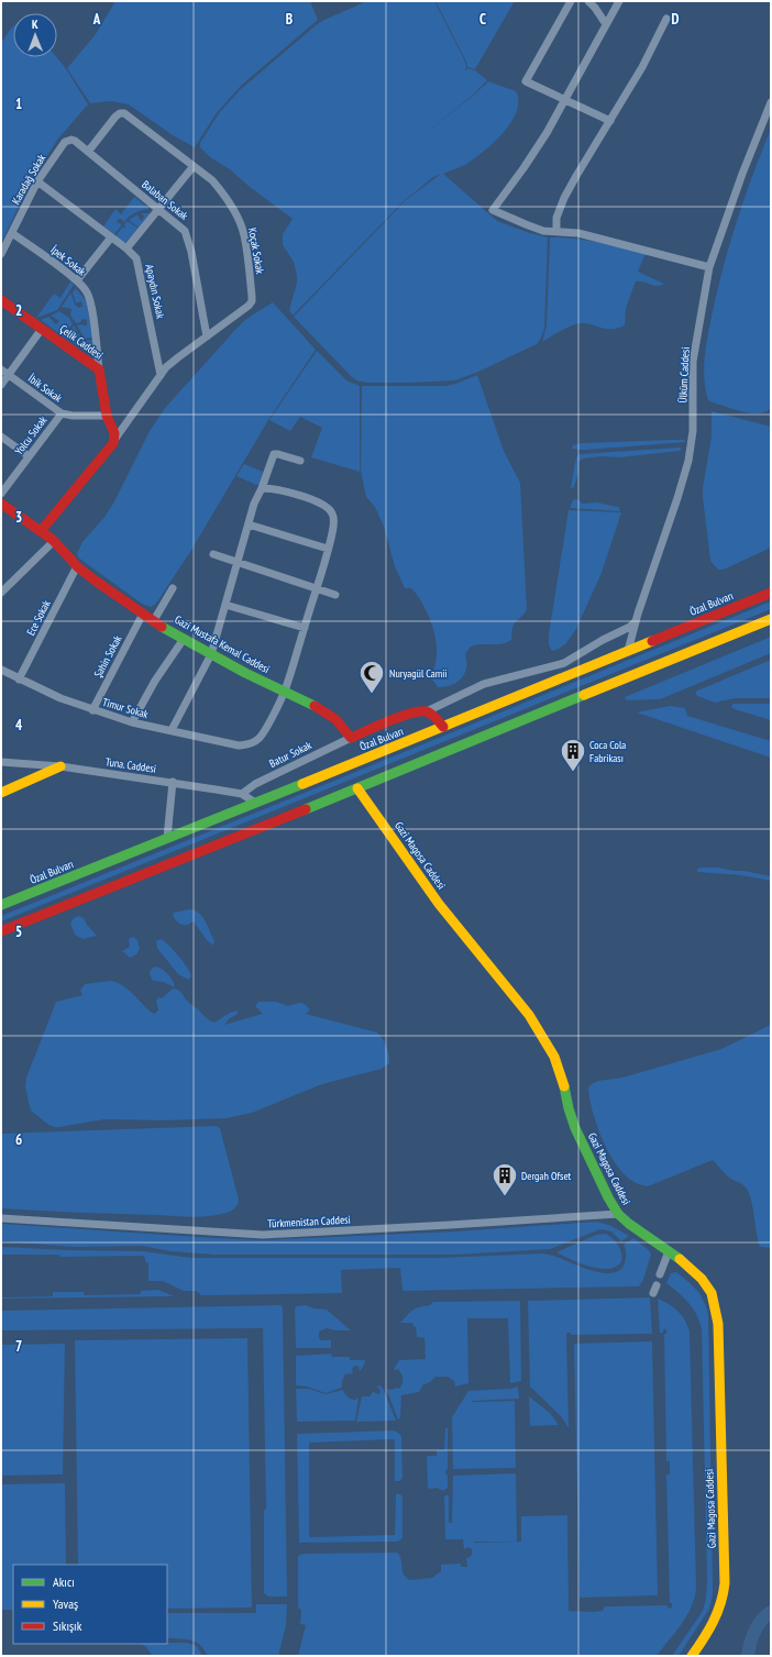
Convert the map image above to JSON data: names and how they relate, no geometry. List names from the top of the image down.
{
  "streets": {
    "main road": [
      "Çelik Caddesi",
      "Özal Bulvarı",
      "Gazi Mustafa Kemal Caddesi",
      "Gazi Magosa Caddesi"
    ],
    "street": [
      "Karadağ Sokak",
      "Balaban Sokak",
      "Koçak Sokak",
      "İpek Sokak",
      "Apaydın Sokak",
      "Ülküm Caddesi",
      "İbik Sokak",
      "Yolcu Sokak",
      "Ece Sokak",
      "Şahin Sokak",
      "Timur Sokak",
      "Batur Sokak",
      "Tuna. Caddesi",
      "Türkmenistan Caddesi"
    ]
  },
  "crossings": [
    ["Karadağ Sokak", "Balaban Sokak"],
    ["Karadağ Sokak", "Koçak Sokak"],
    ["Karadağ Sokak", "İpek Sokak"],
    ["Karadağ Sokak", "Apaydın Sokak"],
    ["Balaban Sokak", "Koçak Sokak"],
    ["Koçak Sokak", "Apaydın Sokak"],
    ["Koçak Sokak", "Çelik Caddesi"],
    ["İpek Sokak", "Çelik Caddesi"],
    ["Çelik Caddesi", "İbik Sokak"],
    ["Ülküm Caddesi", "Özal Bulvarı"],
    ["İbik Sokak", "Yolcu Sokak"],
    ["Özal Bulvarı", "Tuna. Caddesi"],
    ["Ece Sokak", "Gazi Mustafa Kemal Caddesi"],
    ["Ece Sokak", "Timur Sokak"],
    ["Gazi Mustafa Kemal Caddesi", "Şahin Sokak"],
    ["Gazi Mustafa Kemal Caddesi", "Timur Sokak"],
    ["Gazi Mustafa Kemal Caddesi", "Batur Sokak"],
    ["Şahin Sokak", "Timur Sokak"],
    ["Batur Sokak", "Tuna. Caddesi"],
    ["Gazi Magosa Caddesi", "Türkmenistan Caddesi"]
  ],
  "places": {
    "mosque": ["Nuryagül Camii"],
    "building": ["Coca Cola Fabrikası", "Dergah Ofset"]
  },
  "legend": ["Akıcı", "Yavaş", "Sıkışık"],
  "north": "top",
  "grid": {
    "columns": [
      "A",
      "B",
      "C",
      "D"
    ],
    "rows": [
      "1",
      "2",
      "3",
      "4",
      "5",
      "6",
      "7"
    ]
  }
}
